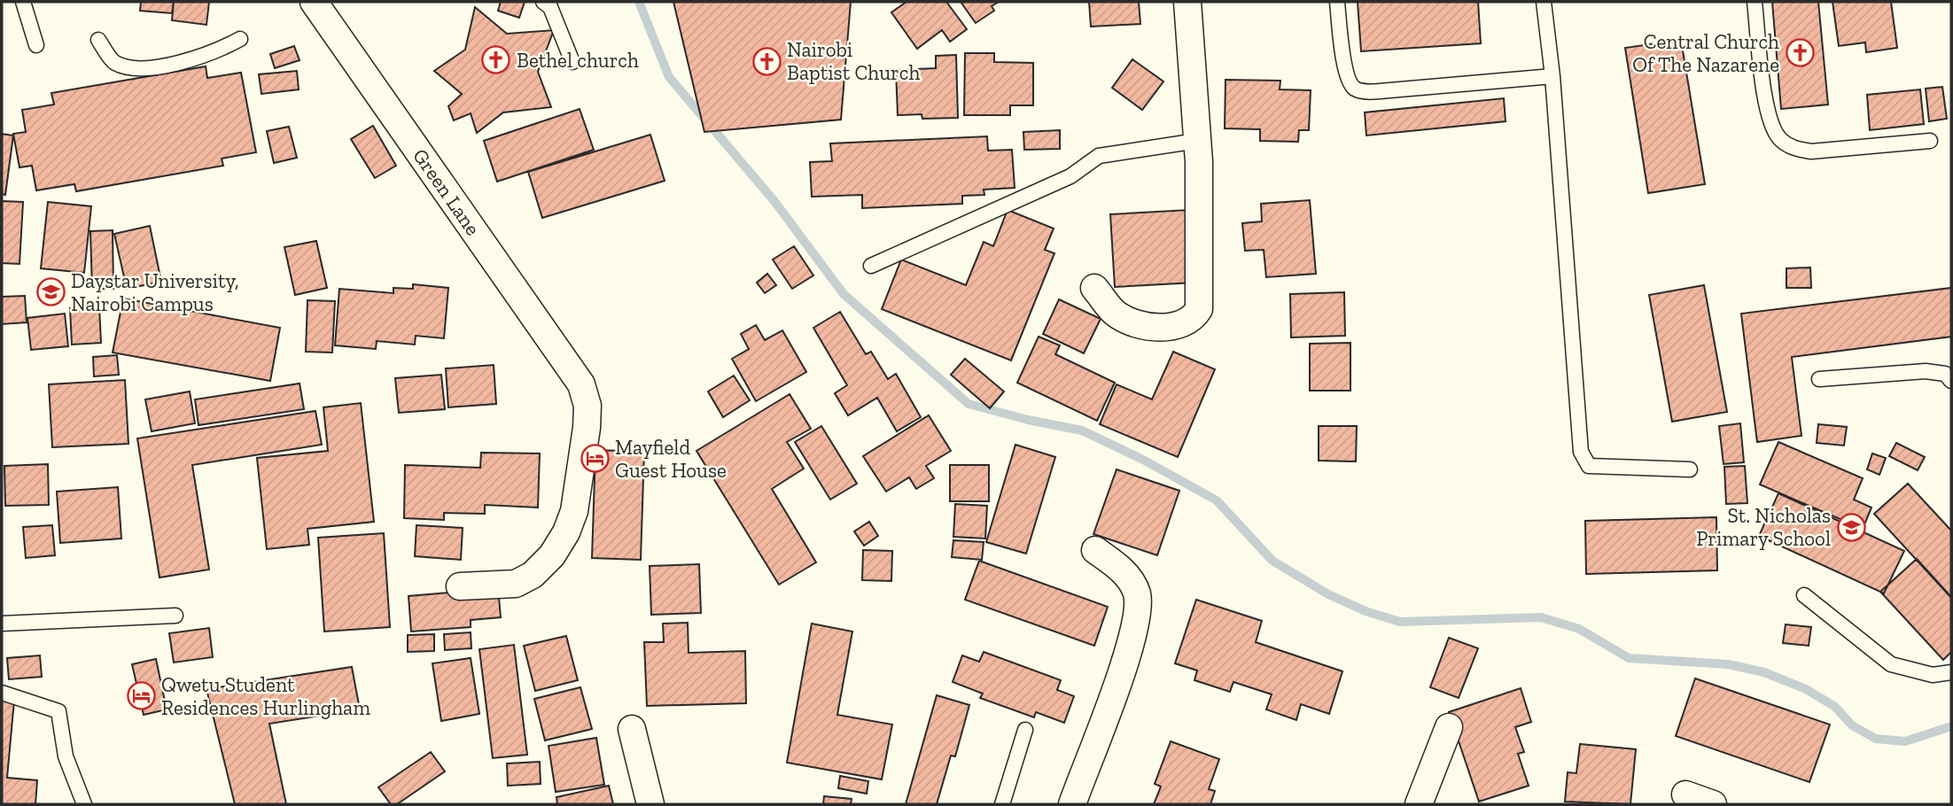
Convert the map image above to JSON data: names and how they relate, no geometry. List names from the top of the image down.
{
  "streets": {
    "street": ["Green Lane"]
  },
  "places": {
    "church": ["Central Church Of The Nazarene", "Bethel church", "Nairobi Baptist Church"],
    "school or university": ["Daystar University, Nairobi Campus", "St. Nicholas Primary School"],
    "hotel": ["Mayfield Guest House", "Qwetu Student Residences Hurlingham"]
  }
}
